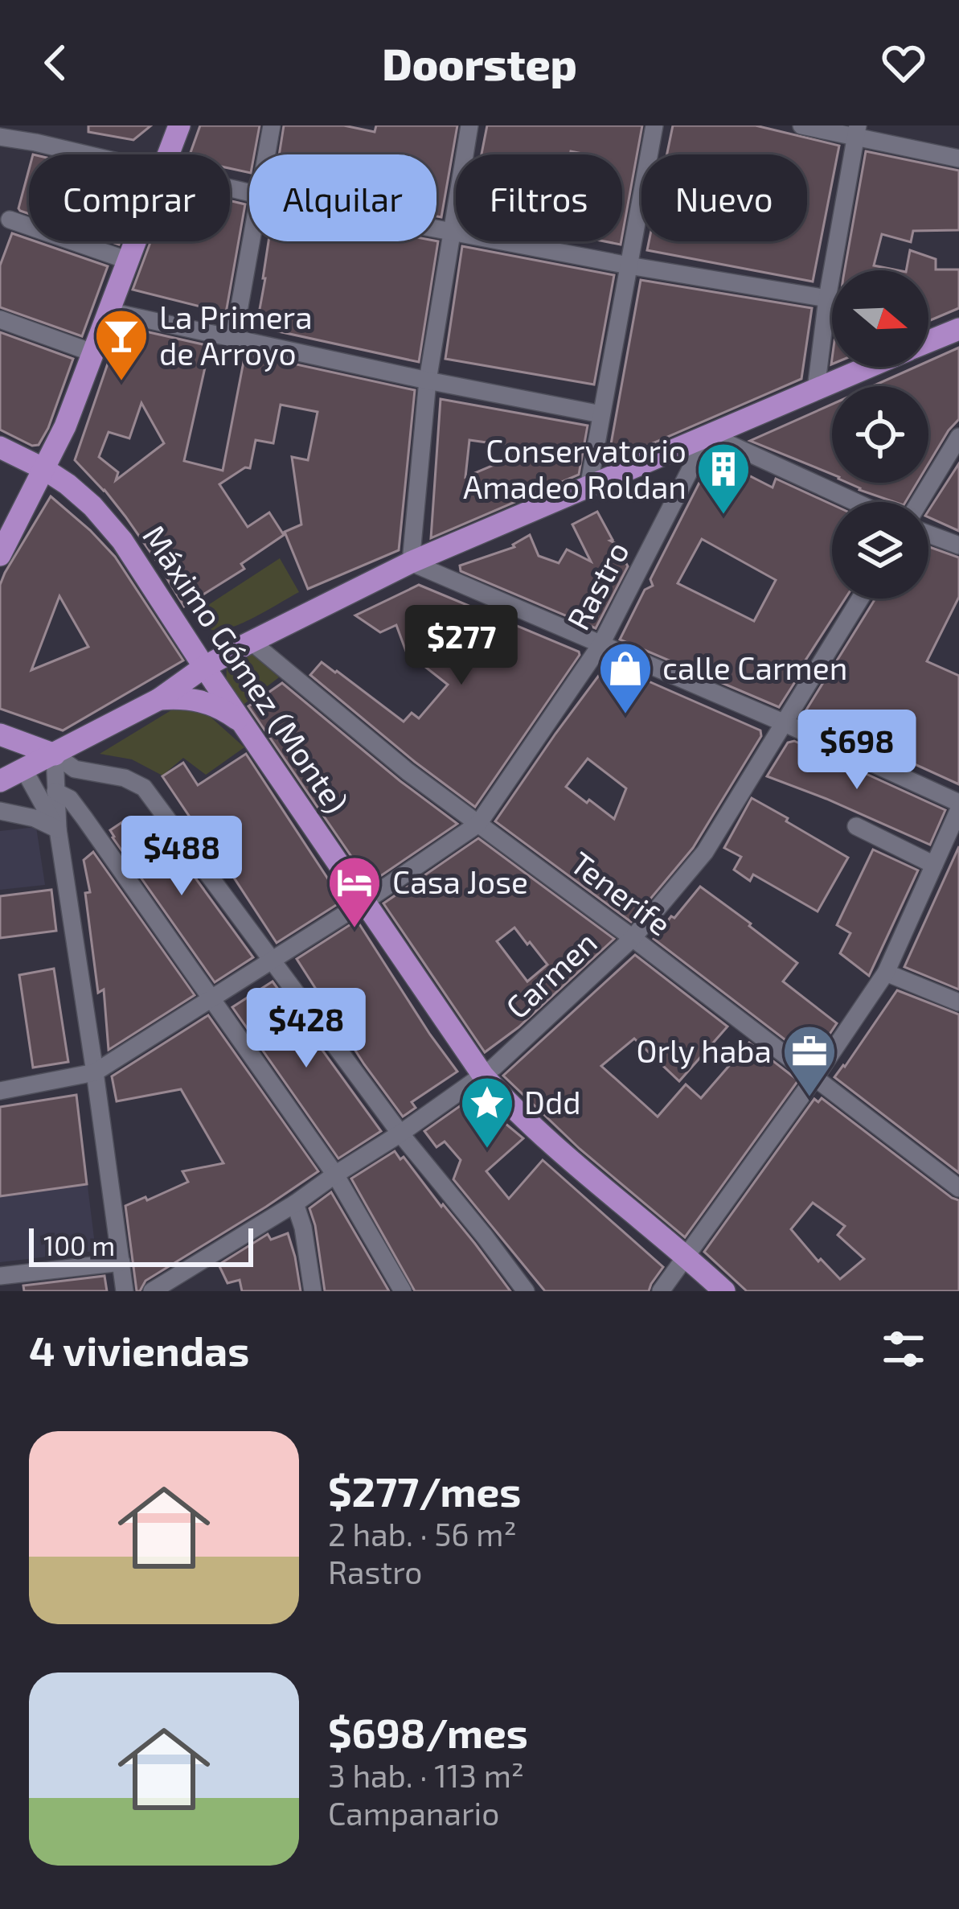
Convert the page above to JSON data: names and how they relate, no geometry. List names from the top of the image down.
{
  "streets": {
    "main road": ["Máximo Gómez (Monte)"],
    "street": ["Rastro", "Tenerife", "Carmen"]
  },
  "crossings": [
    ["Rastro", "Máximo Gómez (Monte)"],
    ["Rastro", "Tenerife"],
    ["Máximo Gómez (Monte)", "Carmen"],
    ["Tenerife", "Carmen"]
  ],
  "places": {
    "bar": ["La Primera de Arroyo"],
    "building": ["Conservatorio Amadeo Roldan"],
    "shop": ["calle Carmen"],
    "hotel": ["Casa Jose"],
    "office": ["Orly haba"],
    "place": ["Ddd"]
  },
  "scale_bar": "100 m",
  "north": "right",
  "page": {
    "header": "Doorstep",
    "chip": [
      "Comprar",
      "Alquilar",
      "Filtros",
      "Nuevo"
    ],
    "price": [
      "$277",
      "$698",
      "$488",
      "$428"
    ],
    "scale": "100 m",
    "heading": "4 viviendas",
    "list": [
      {
        "name": "$277/mes",
        "note": "2 hab. · 56 m² · Rastro"
      },
      {
        "name": "$698/mes",
        "note": "3 hab. · 113 m² · Campanario"
      }
    ]
  }
}
